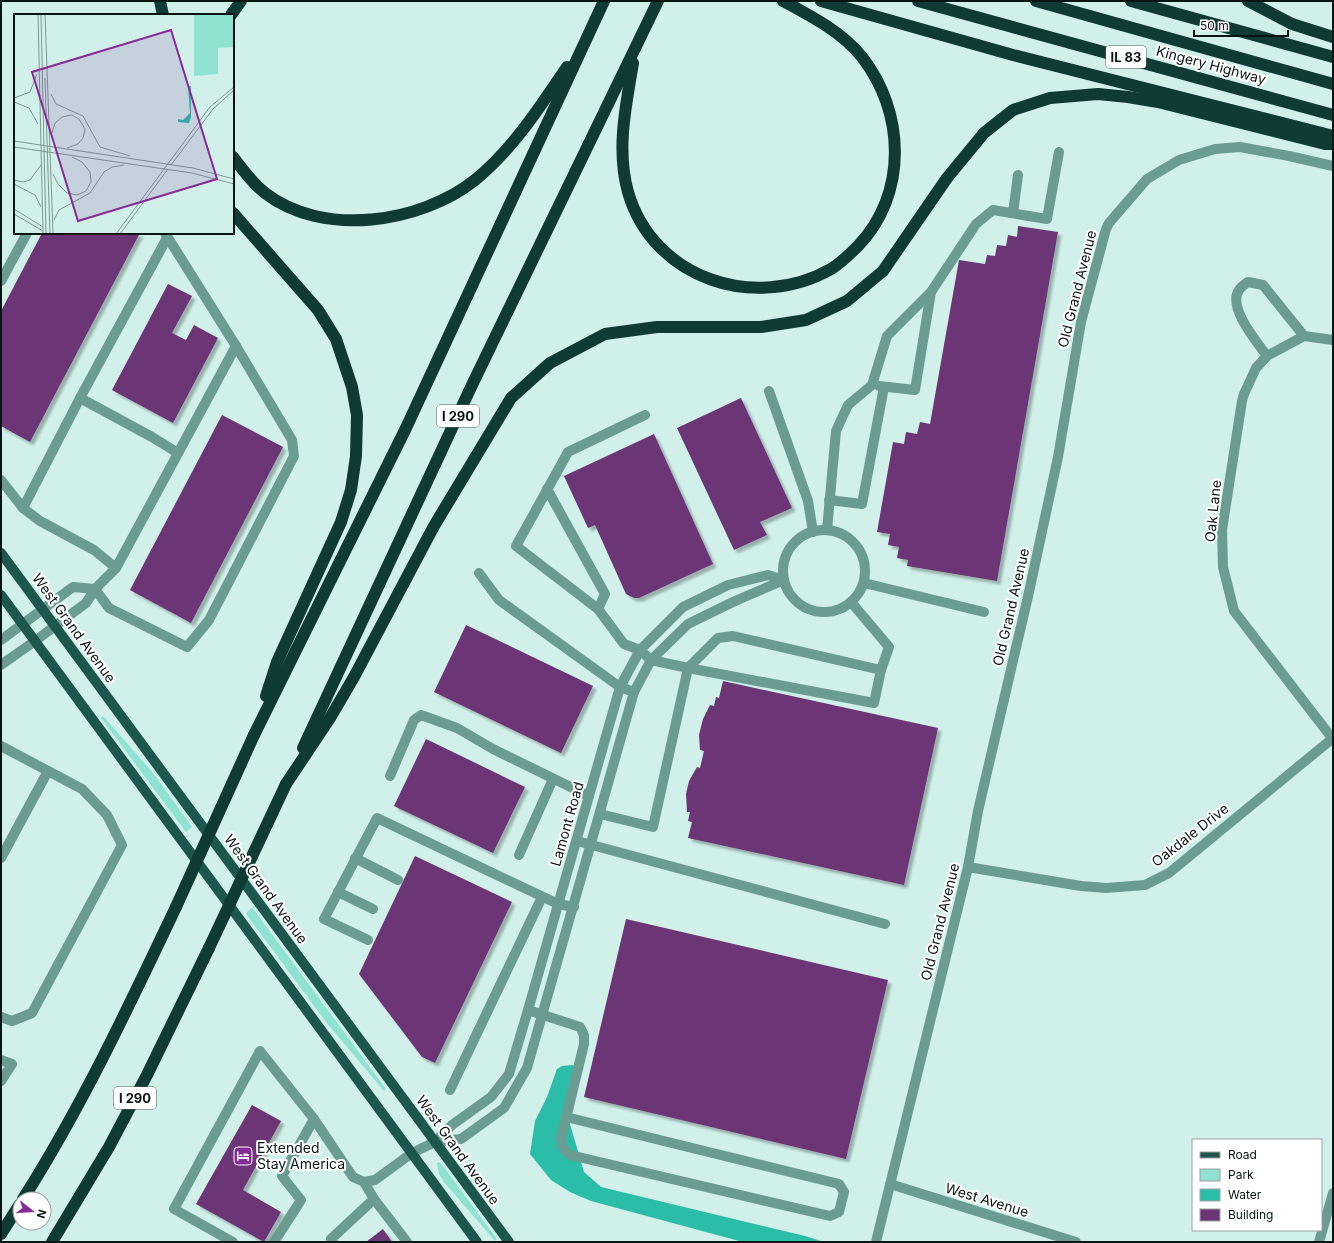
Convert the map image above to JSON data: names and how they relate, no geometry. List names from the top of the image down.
{
  "streets": {
    "highway": ["IL 83", "Kingery Highway", "I 290"],
    "main road": ["West Grand Avenue"],
    "street": [
      "Old Grand Avenue",
      "Oak Lane",
      "Lamont Road",
      "Oakdale Drive",
      "West Avenue"
    ]
  },
  "crossings": [
    ["Old Grand Avenue", "Oakdale Drive"],
    ["Old Grand Avenue", "West Avenue"],
    ["Oak Lane", "Oakdale Drive"],
    ["West Grand Avenue", "Lamont Road"]
  ],
  "places": {
    "hotel": ["Extended Stay America"]
  },
  "legend": [
    "Road",
    "Park",
    "Water",
    "Building"
  ],
  "scale_bar": "50 m",
  "north": "right"
}
